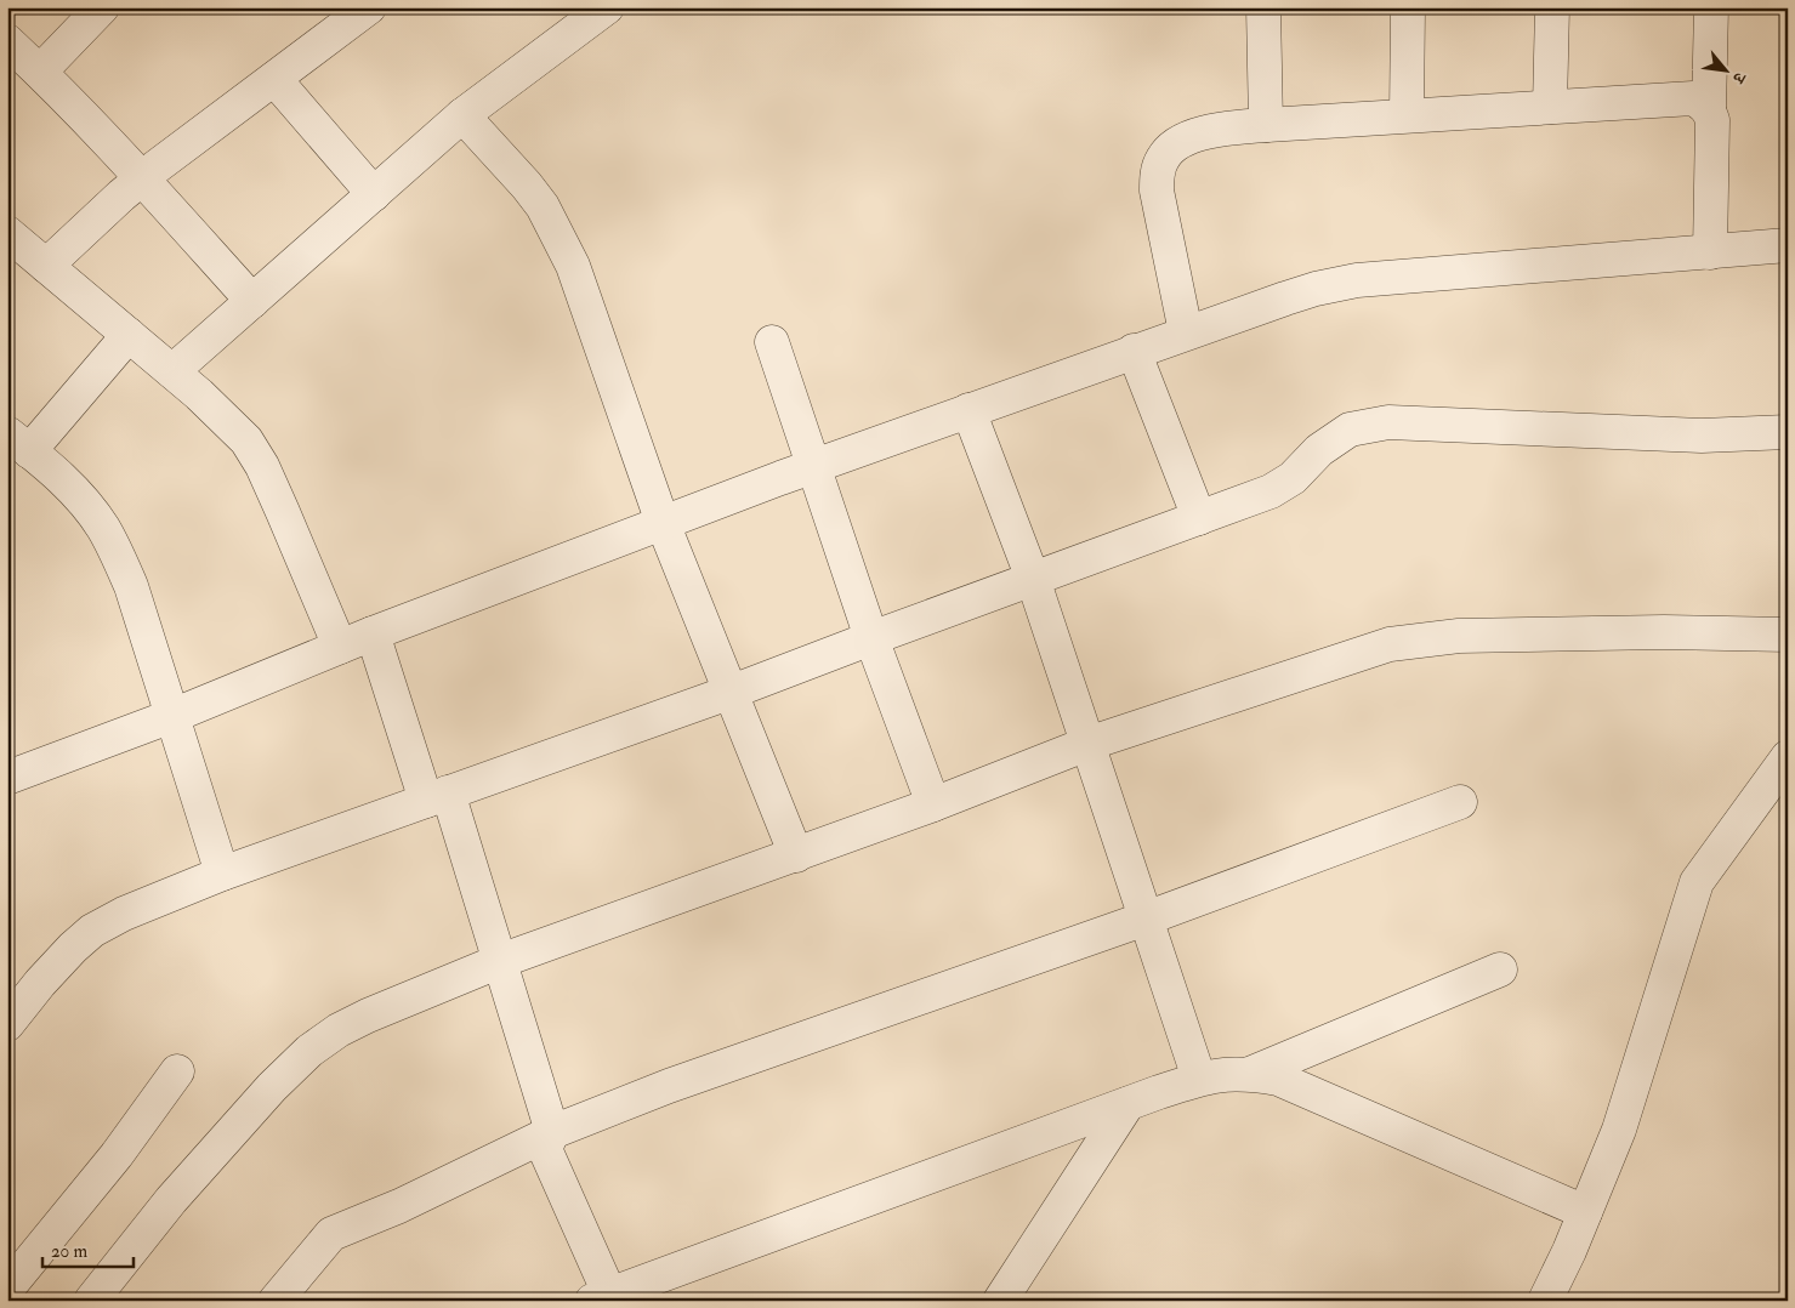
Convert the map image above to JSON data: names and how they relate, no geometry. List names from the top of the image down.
{
  "scale_bar": "20 m",
  "north": "bottom right"
}
